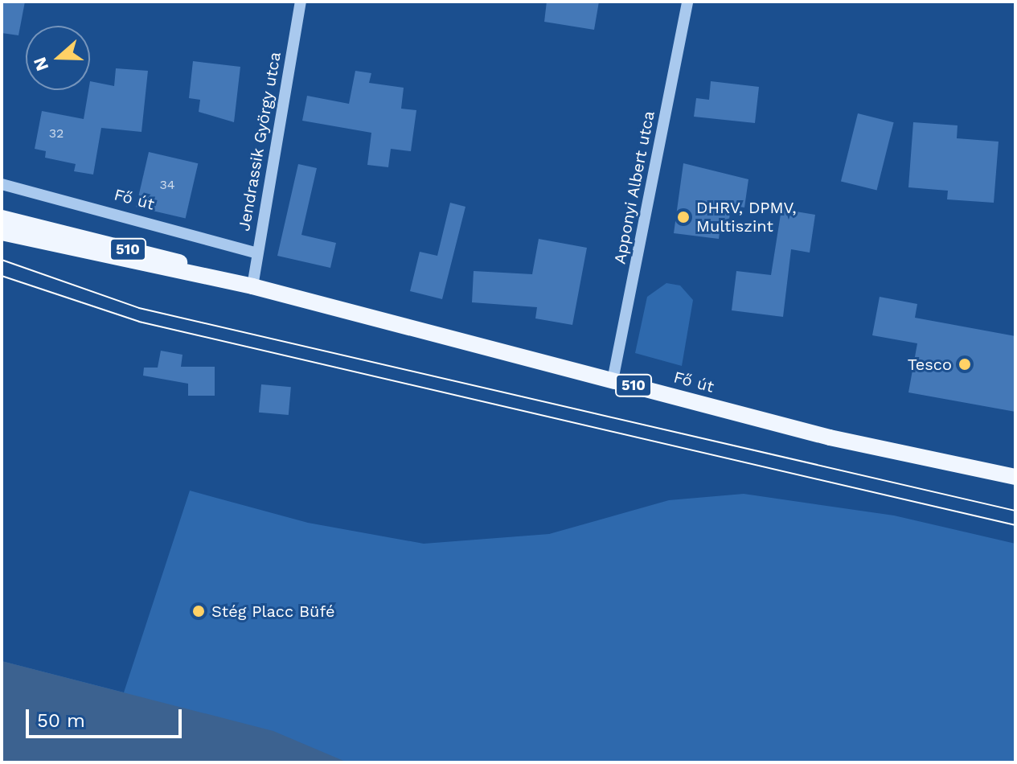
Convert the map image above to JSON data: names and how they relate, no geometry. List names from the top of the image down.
{
  "streets": {
    "main road": ["Fő út", "510"],
    "street": ["Jendrassik György utca", "Apponyi Albert utca"]
  },
  "crossings": [
    ["Jendrassik György utca", "Fő út"],
    ["Apponyi Albert utca", "Fő út"]
  ],
  "places": ["DHRV, DPMV, Multiszint", "Tesco", "Stég Placc Büfé"],
  "house_numbers": ["32", "34"],
  "scale_bar": "50 m",
  "north": "left"
}
